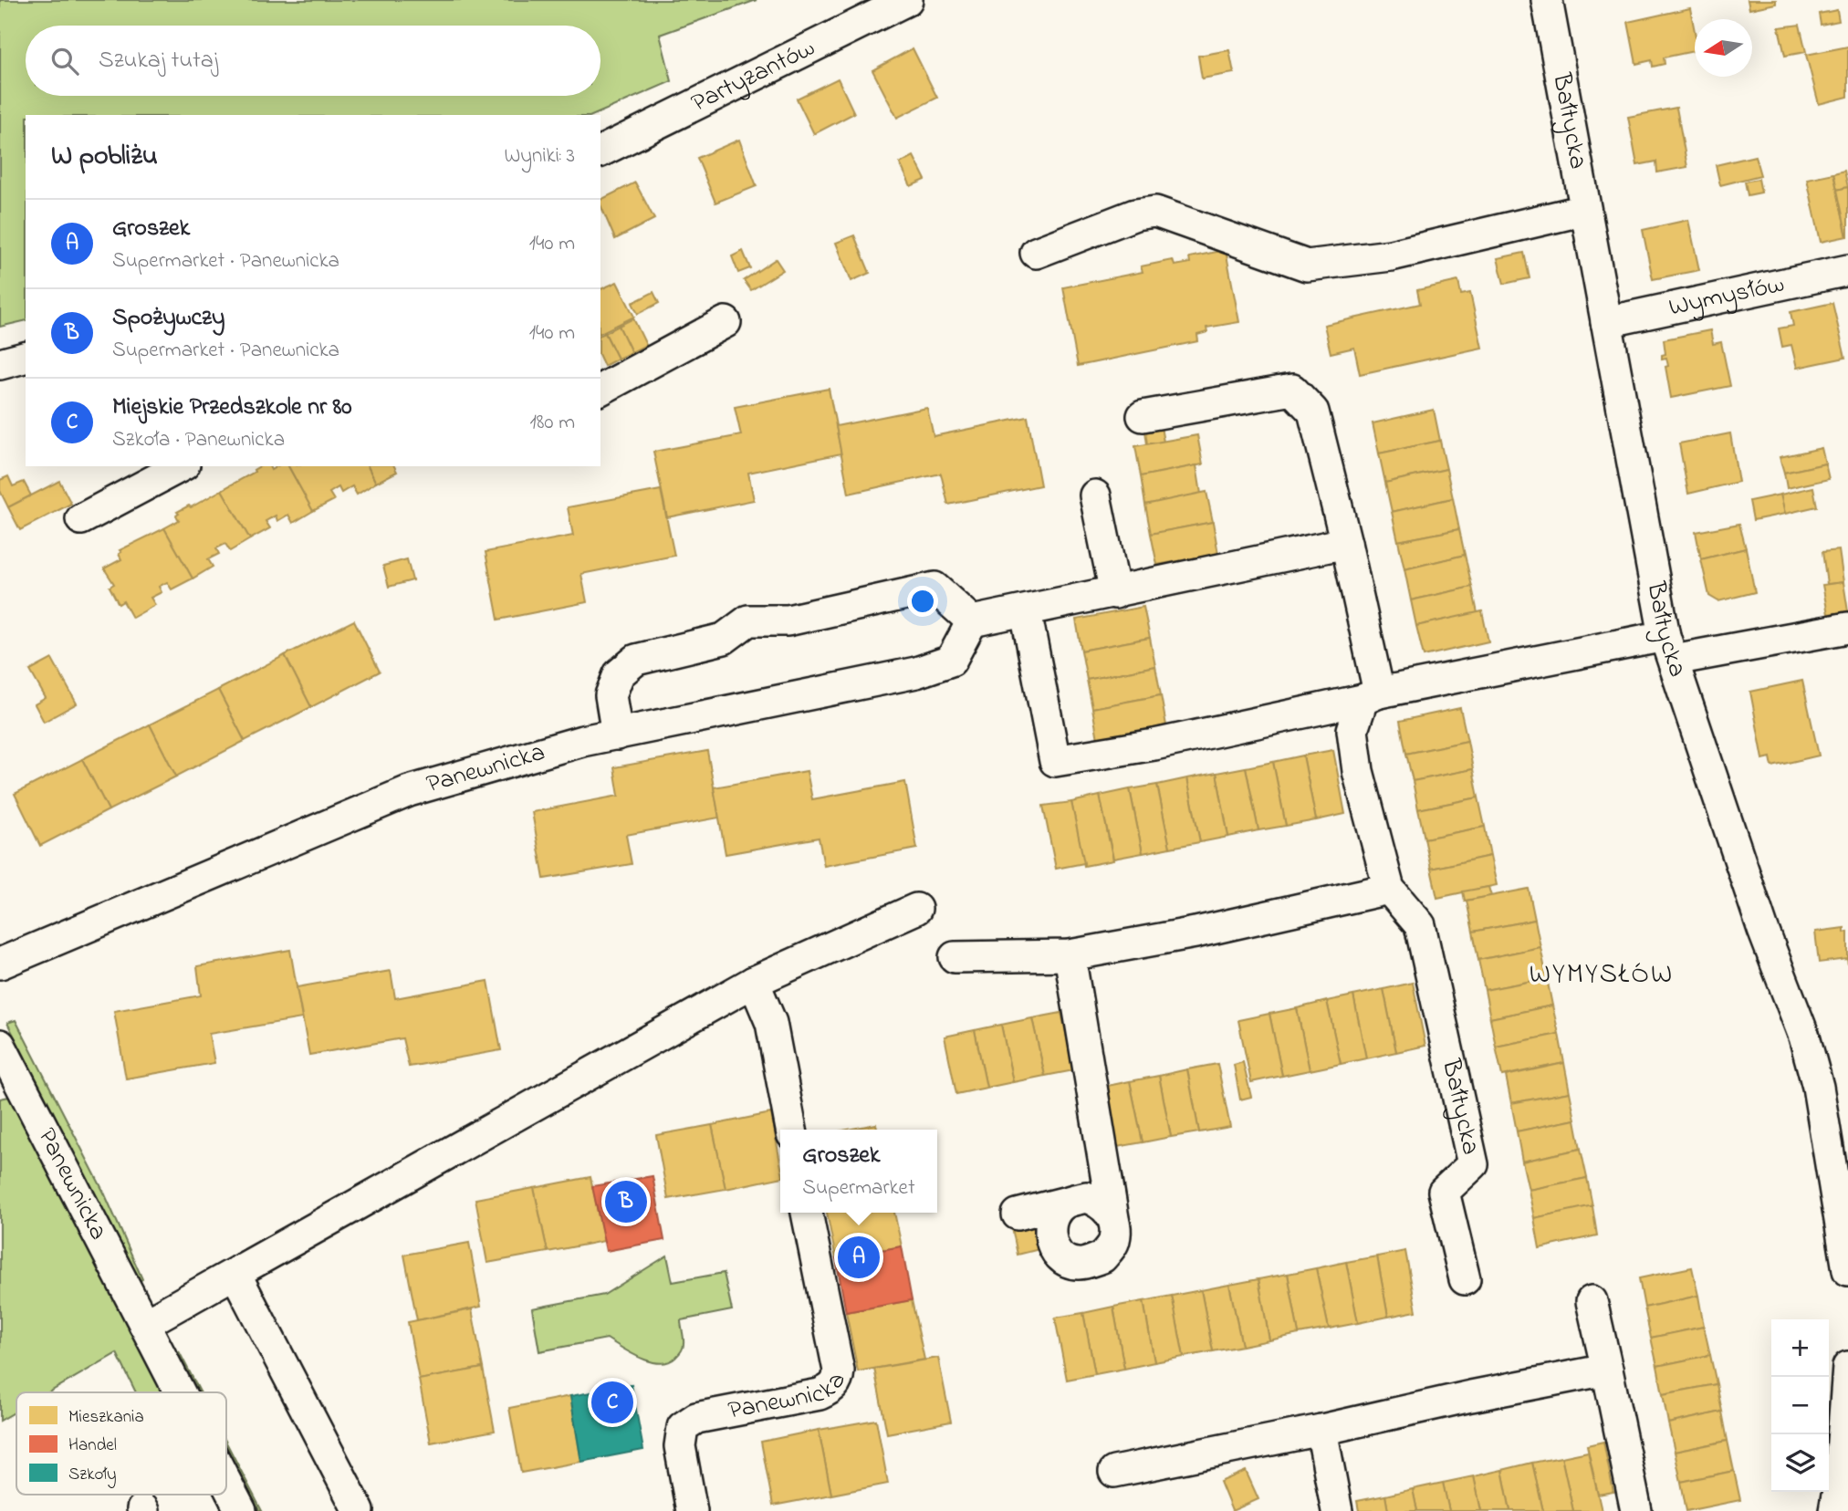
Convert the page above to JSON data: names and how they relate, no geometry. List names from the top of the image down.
{
  "streets": {
    "street": [
      "Partyzantów",
      "Bałtycka",
      "Wymysłów",
      "Panewnicka"
    ]
  },
  "crossings": [
    ["Bałtycka", "Wymysłów"]
  ],
  "districts": ["WYMYSŁÓW"],
  "legend": ["Mieszkania", "Handel", "Szkoły"],
  "north": "left",
  "page": {
    "search": "Szukaj tutaj",
    "heading": ["W pobliżu", "Wyniki: 3"],
    "list": [
      {
        "mark": "A",
        "name": "Groszek",
        "note": "Supermarket · Panewnicka",
        "value": "140 m"
      },
      {
        "mark": "B",
        "name": "Spożywczy",
        "note": "Supermarket · Panewnicka",
        "value": "140 m"
      },
      {
        "mark": "C",
        "name": "Miejskie Przedszkole nr 80",
        "note": "Szkoła · Panewnicka",
        "value": "180 m"
      }
    ],
    "popup": ["Groszek", "Supermarket"],
    "pins": ["B", "A", "C"],
    "map_buttons": ["+", "−"]
  }
}
